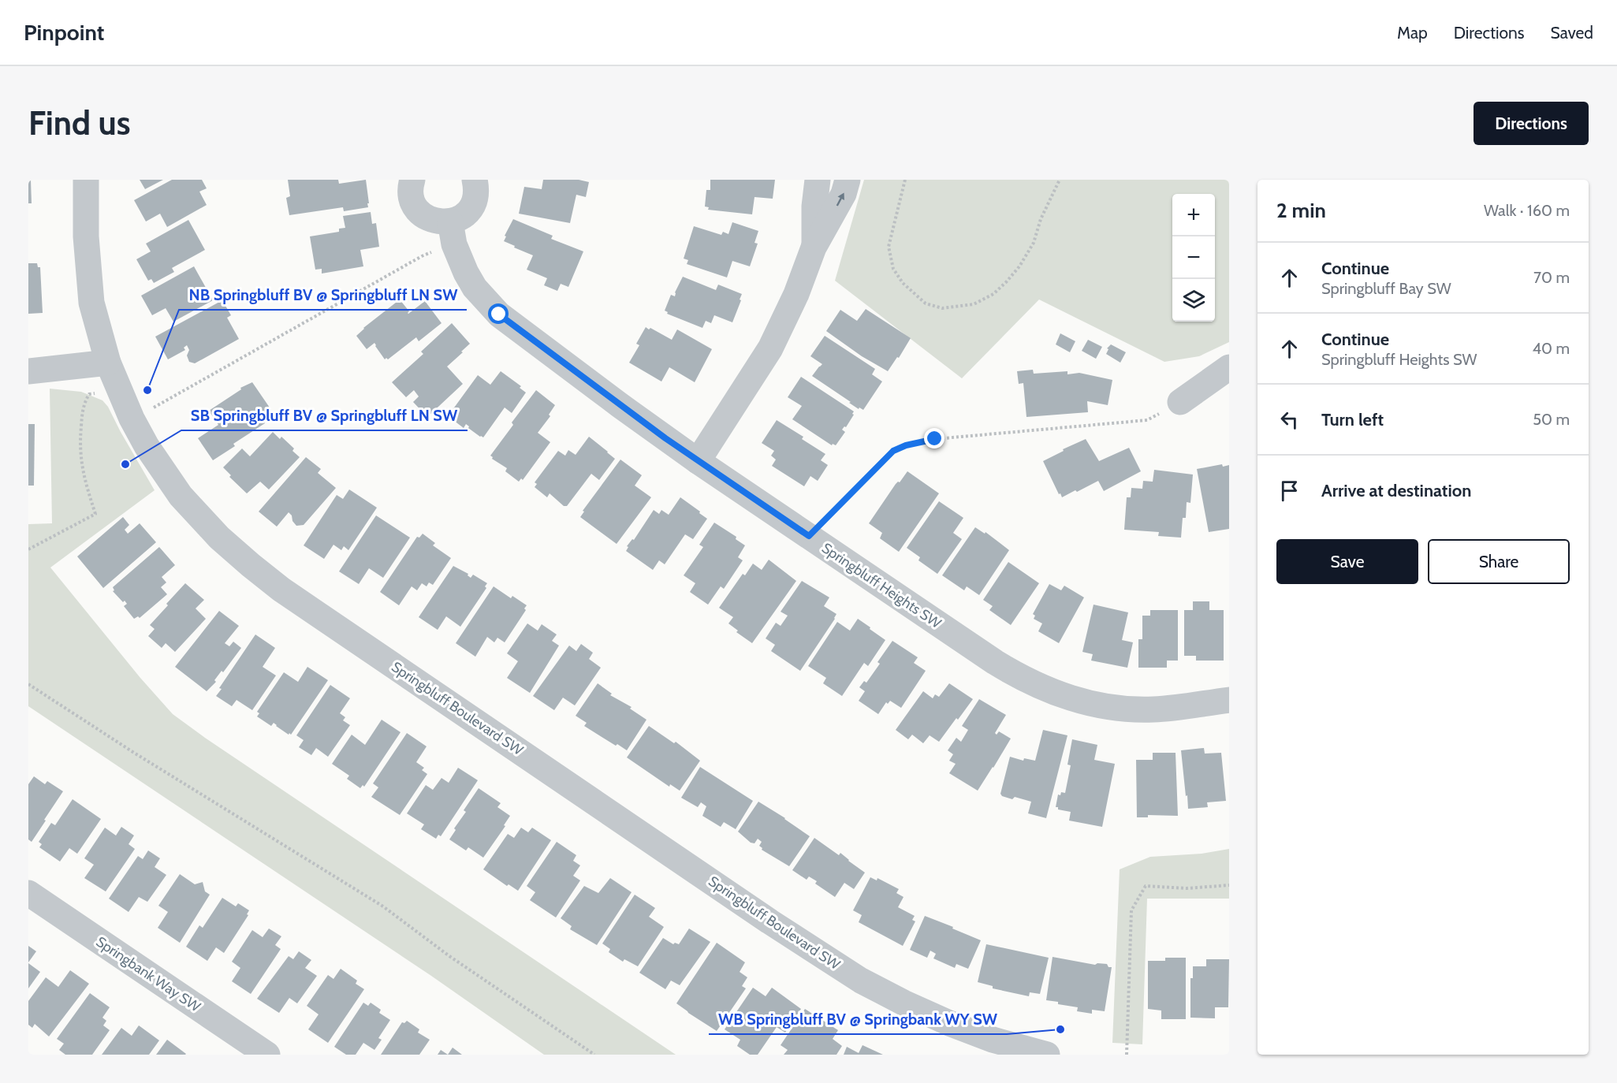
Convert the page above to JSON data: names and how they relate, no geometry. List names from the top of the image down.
{
  "streets": {
    "street": ["Springbluff Heights SW", "Springbluff Boulevard SW", "Springbank Way SW"]
  },
  "places": ["NB Springbluff BV @ Springbluff LN SW", "SB Springbluff BV @ Springbluff LN SW", "WB Springbluff BV @ Springbank WY SW"],
  "page": {
    "header": "Pinpoint",
    "nav": ["Map", "Directions", "Saved"],
    "buttons": [
      "Directions",
      ["Save", "Share"]
    ],
    "title": "Find us",
    "heading": ["2 min", "Walk · 160 m"],
    "map_buttons": ["+", "−"],
    "list": [
      ["Continue", "Springbluff Bay SW", "70 m"],
      ["Continue", "Springbluff Heights SW", "40 m"],
      ["Turn left", "50 m"],
      "Arrive at destination"
    ]
  }
}
